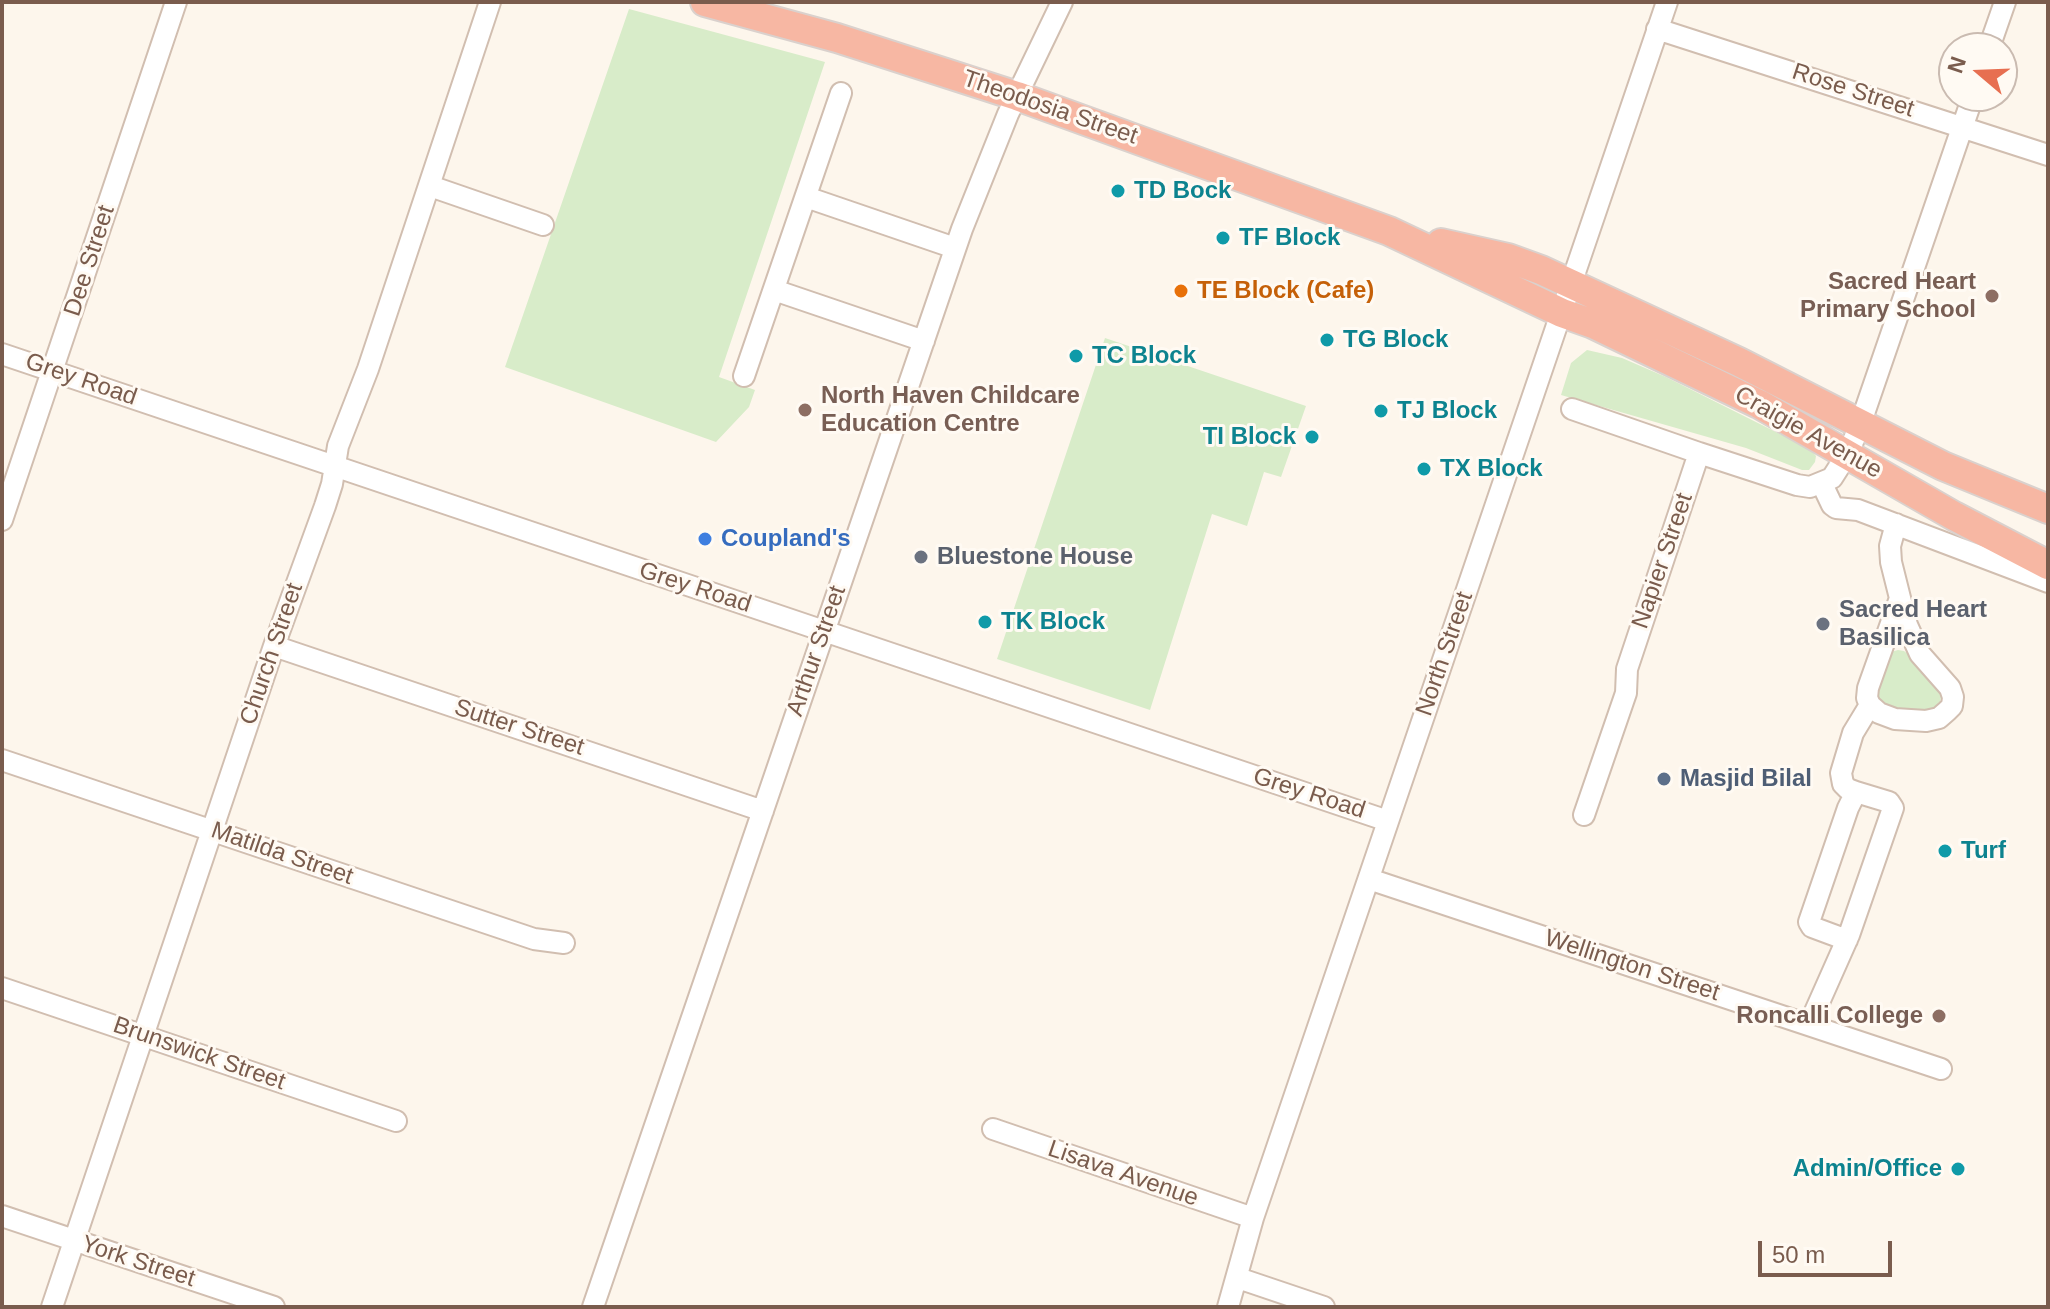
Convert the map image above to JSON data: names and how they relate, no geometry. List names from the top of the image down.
{
  "streets": {
    "highway": ["Theodosia Street", "Craigie Avenue"],
    "street": [
      "Rose Street",
      "Dee Street",
      "Grey Road",
      "Napier Street",
      "Arthur Street",
      "Church Street",
      "North Street",
      "Sutter Street",
      "Matilda Street",
      "Wellington Street",
      "Brunswick Street",
      "Lisava Avenue",
      "York Street"
    ]
  },
  "crossings": [
    ["Rose Street", "North Street"],
    ["Theodosia Street", "Craigie Avenue"],
    ["Theodosia Street", "Arthur Street"],
    ["Theodosia Street", "North Street"],
    ["Dee Street", "Grey Road"],
    ["Grey Road", "Arthur Street"],
    ["Grey Road", "Church Street"],
    ["Grey Road", "North Street"],
    ["Craigie Avenue", "North Street"],
    ["Arthur Street", "Sutter Street"],
    ["Church Street", "Sutter Street"],
    ["Church Street", "Matilda Street"],
    ["Church Street", "Brunswick Street"],
    ["Church Street", "York Street"],
    ["North Street", "Wellington Street"],
    ["North Street", "Lisava Avenue"]
  ],
  "places": [
    "TD Bock",
    "TF Block",
    "TE Block (Cafe)",
    "Sacred Heart Primary School",
    "TG Block",
    "TC Block",
    "North Haven Childcare Education Centre",
    "TJ Block",
    "TI Block",
    "TX Block",
    "Coupland's",
    "Bluestone House",
    "TK Block",
    "Sacred Heart Basilica",
    "Masjid Bilal",
    "Turf",
    "Roncalli College",
    "Admin/Office"
  ],
  "scale_bar": "50 m",
  "north": "left"
}
